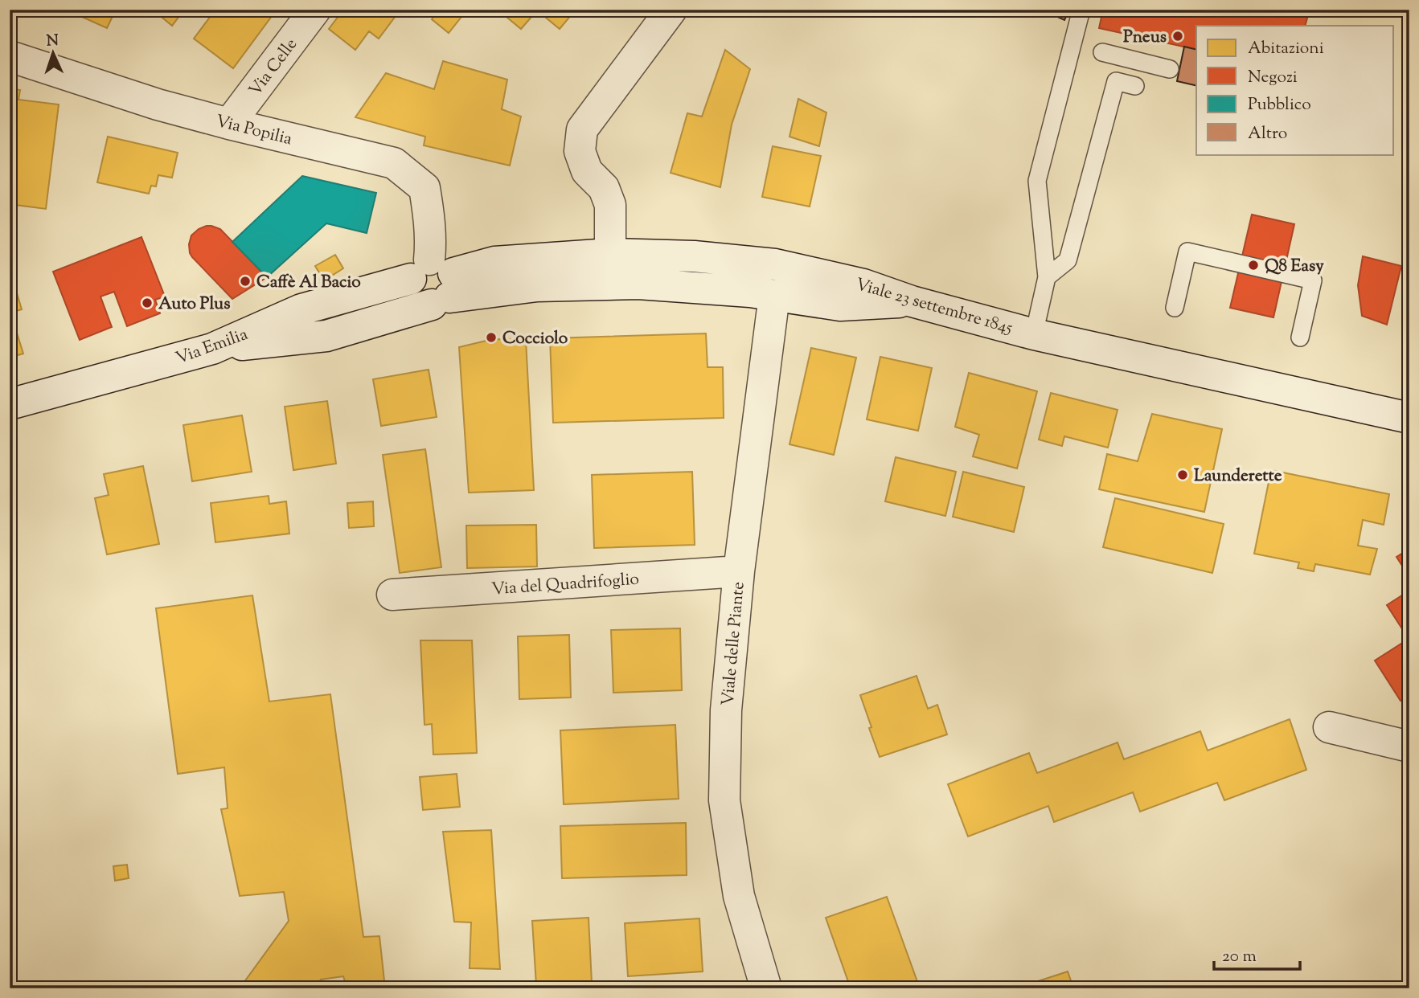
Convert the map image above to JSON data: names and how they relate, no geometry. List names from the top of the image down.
{
  "streets": {
    "street": [
      "Via Celle",
      "Via Popilia",
      "Viale 23 settembre 1845",
      "Via Emilia",
      "Via del Quadrifoglio",
      "Viale delle Piante"
    ]
  },
  "crossings": [
    ["Via Celle", "Via Popilia"],
    ["Via Popilia", "Viale 23 settembre 1845"],
    ["Via Popilia", "Via Emilia"],
    ["Viale 23 settembre 1845", "Via Emilia"],
    ["Via del Quadrifoglio", "Viale delle Piante"]
  ],
  "places": [
    "Pneus",
    "Q8 Easy",
    "Caffè Al Bacio",
    "Auto Plus",
    "Cocciolo",
    "Launderette"
  ],
  "legend": [
    "Abitazioni",
    "Negozi",
    "Pubblico",
    "Altro"
  ],
  "scale_bar": "20 m",
  "north": "top"
}
